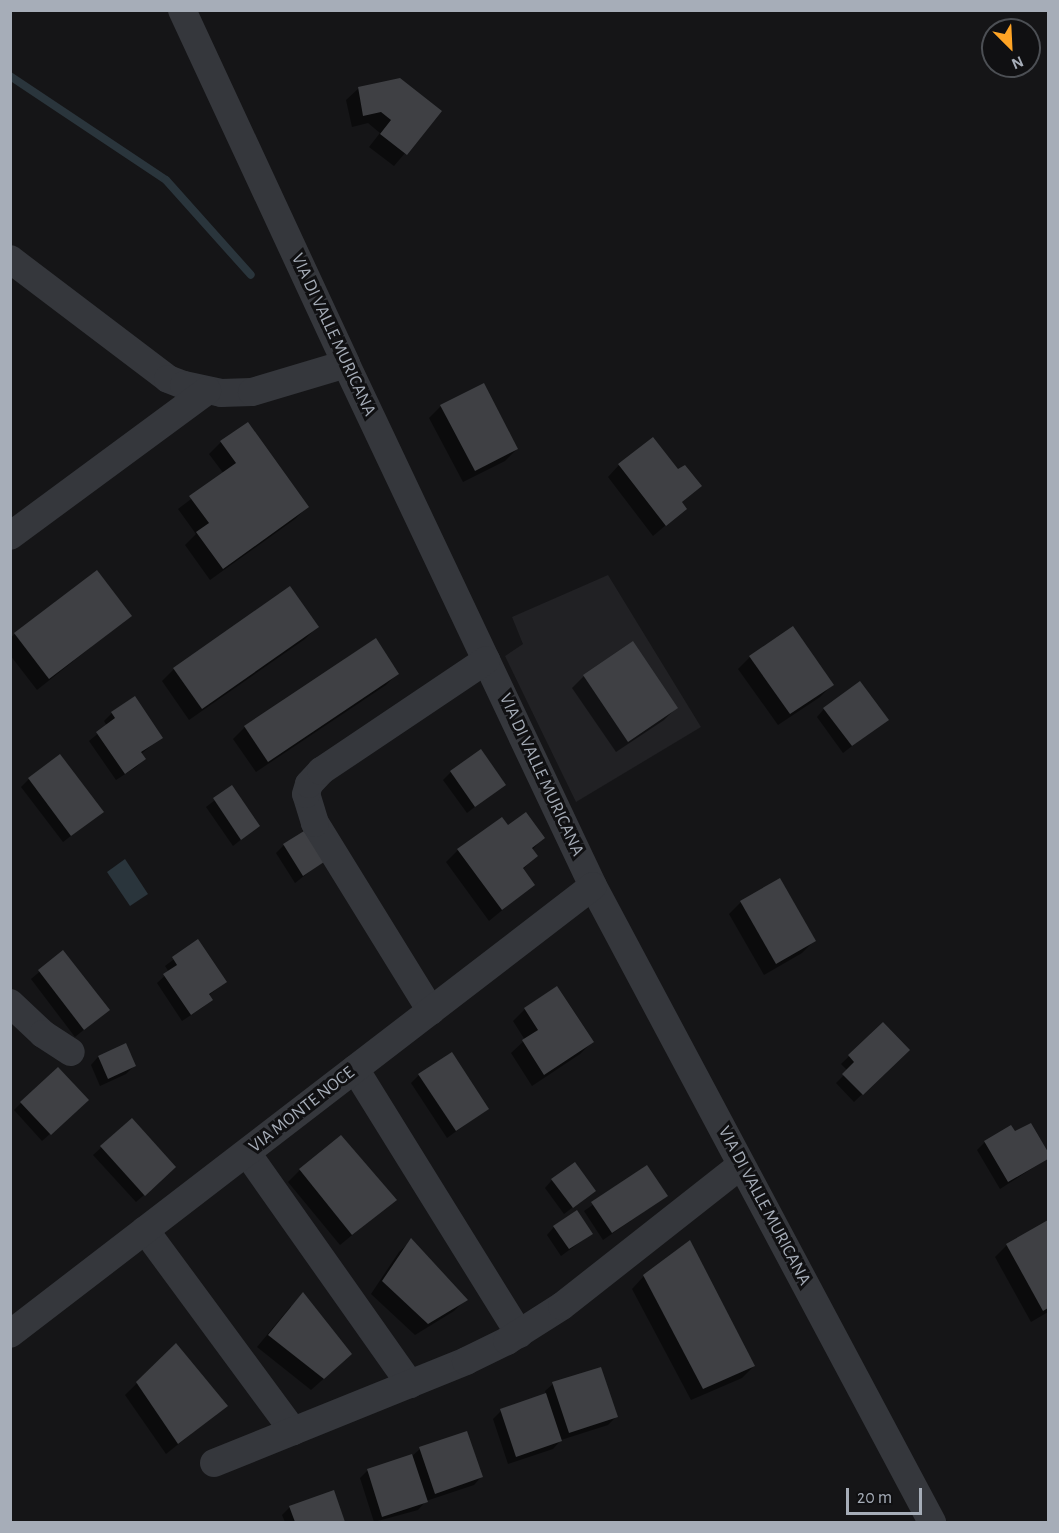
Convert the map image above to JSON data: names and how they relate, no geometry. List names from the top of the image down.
{
  "streets": {
    "street": ["VIA DI VALLE MURICANA", "VIA MONTE NOCE"]
  },
  "crossings": [
    ["VIA DI VALLE MURICANA", "VIA MONTE NOCE"]
  ],
  "scale_bar": "20 m",
  "north": "bottom right"
}
